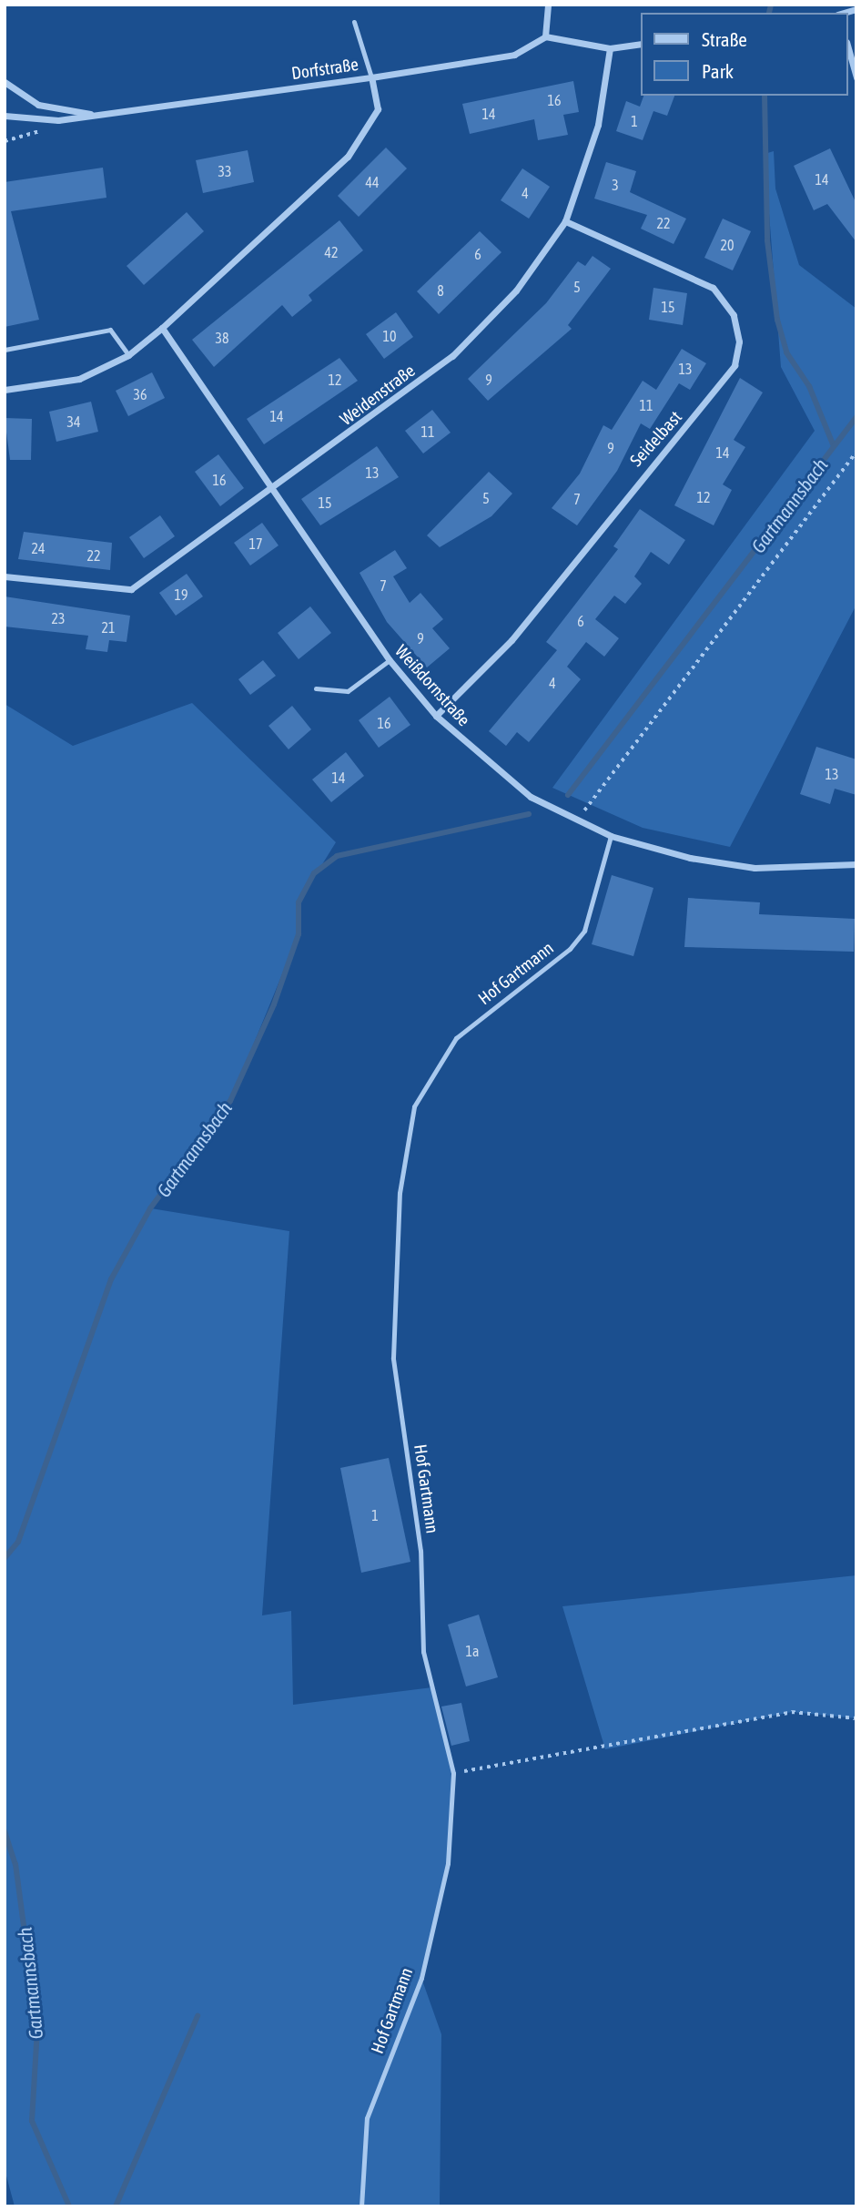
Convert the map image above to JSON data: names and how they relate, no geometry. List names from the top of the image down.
{
  "streets": {
    "street": [
      "Dorfstraße",
      "Weidenstraße",
      "Seidelbast",
      "Weißdornstraße"
    ],
    "lane": ["Hof Gartmann"]
  },
  "crossings": [
    ["Weidenstraße", "Seidelbast"],
    ["Weidenstraße", "Weißdornstraße"],
    ["Seidelbast", "Weißdornstraße"],
    ["Weißdornstraße", "Hof Gartmann"]
  ],
  "water": ["Gartmannsbach"],
  "house_numbers": [
    "16",
    "14",
    "1",
    "33",
    "14",
    "44",
    "3",
    "4",
    "22",
    "20",
    "42",
    "6",
    "5",
    "8",
    "15",
    "10",
    "38",
    "13",
    "12",
    "9",
    "36",
    "11",
    "14",
    "34",
    "11",
    "9",
    "14",
    "13",
    "16",
    "12",
    "5",
    "7",
    "15",
    "17",
    "24",
    "22",
    "7",
    "19",
    "23",
    "6",
    "21",
    "9",
    "4",
    "16",
    "13",
    "14",
    "1",
    "1a"
  ],
  "legend": ["Straße", "Park"]
}
